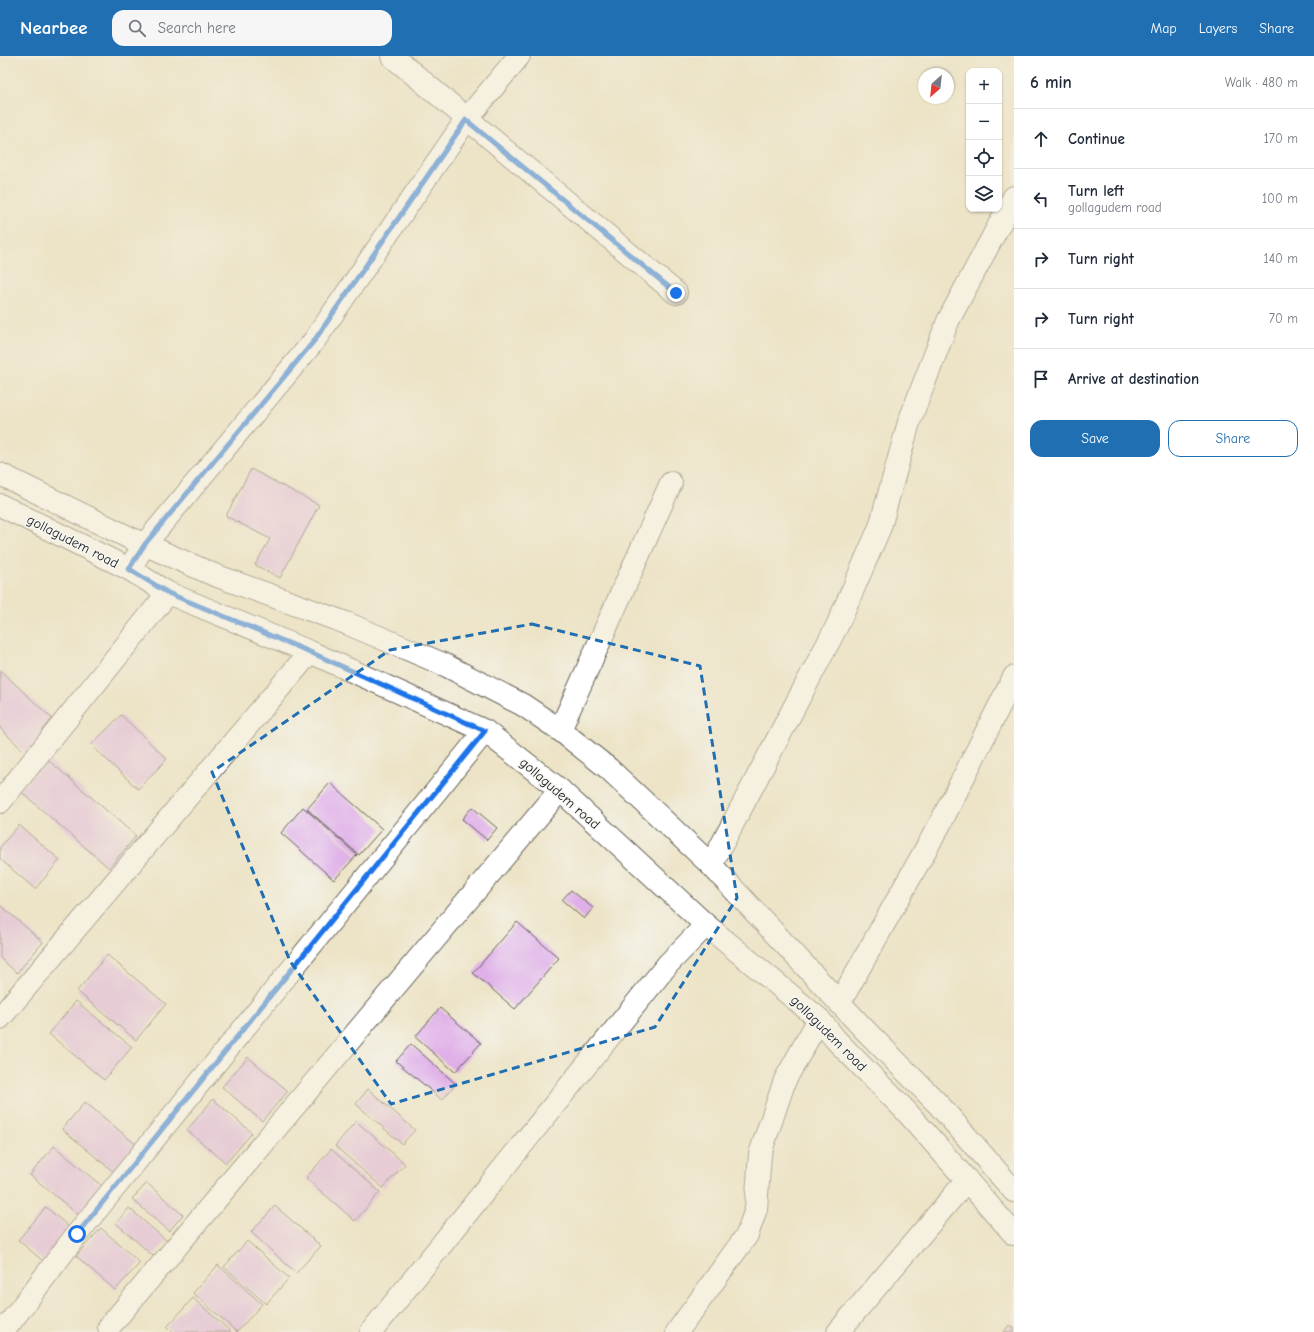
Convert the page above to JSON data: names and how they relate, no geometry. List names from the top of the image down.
{
  "streets": {
    "street": ["gollagudem road"]
  },
  "north": "bottom left",
  "page": {
    "header": "Nearbee",
    "search": "Search here",
    "nav": ["Map", "Layers", "Share"],
    "heading": ["6 min", "Walk · 480 m"],
    "map_buttons": ["+", "−"],
    "list": [
      ["Continue", "170 m"],
      ["Turn left", "gollagudem road", "100 m"],
      ["Turn right", "140 m"],
      ["Turn right", "70 m"],
      "Arrive at destination"
    ],
    "buttons": ["Save", "Share"]
  }
}
